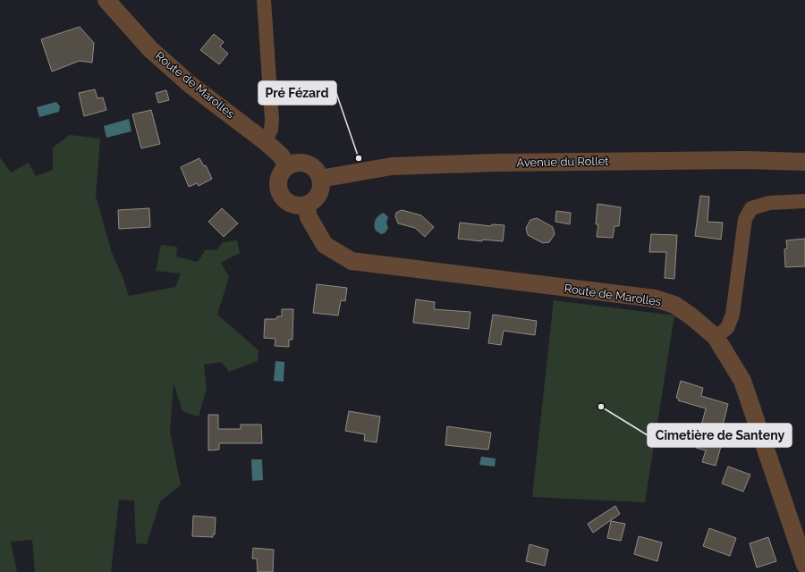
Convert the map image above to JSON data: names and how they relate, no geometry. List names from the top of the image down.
{
  "streets": {
    "street": ["Route de Marolles", "Avenue du Rollet"]
  },
  "crossings": [
    ["Route de Marolles", "Avenue du Rollet"]
  ],
  "places": ["Pré Fézard", "Cimetière de Santeny"]
}
